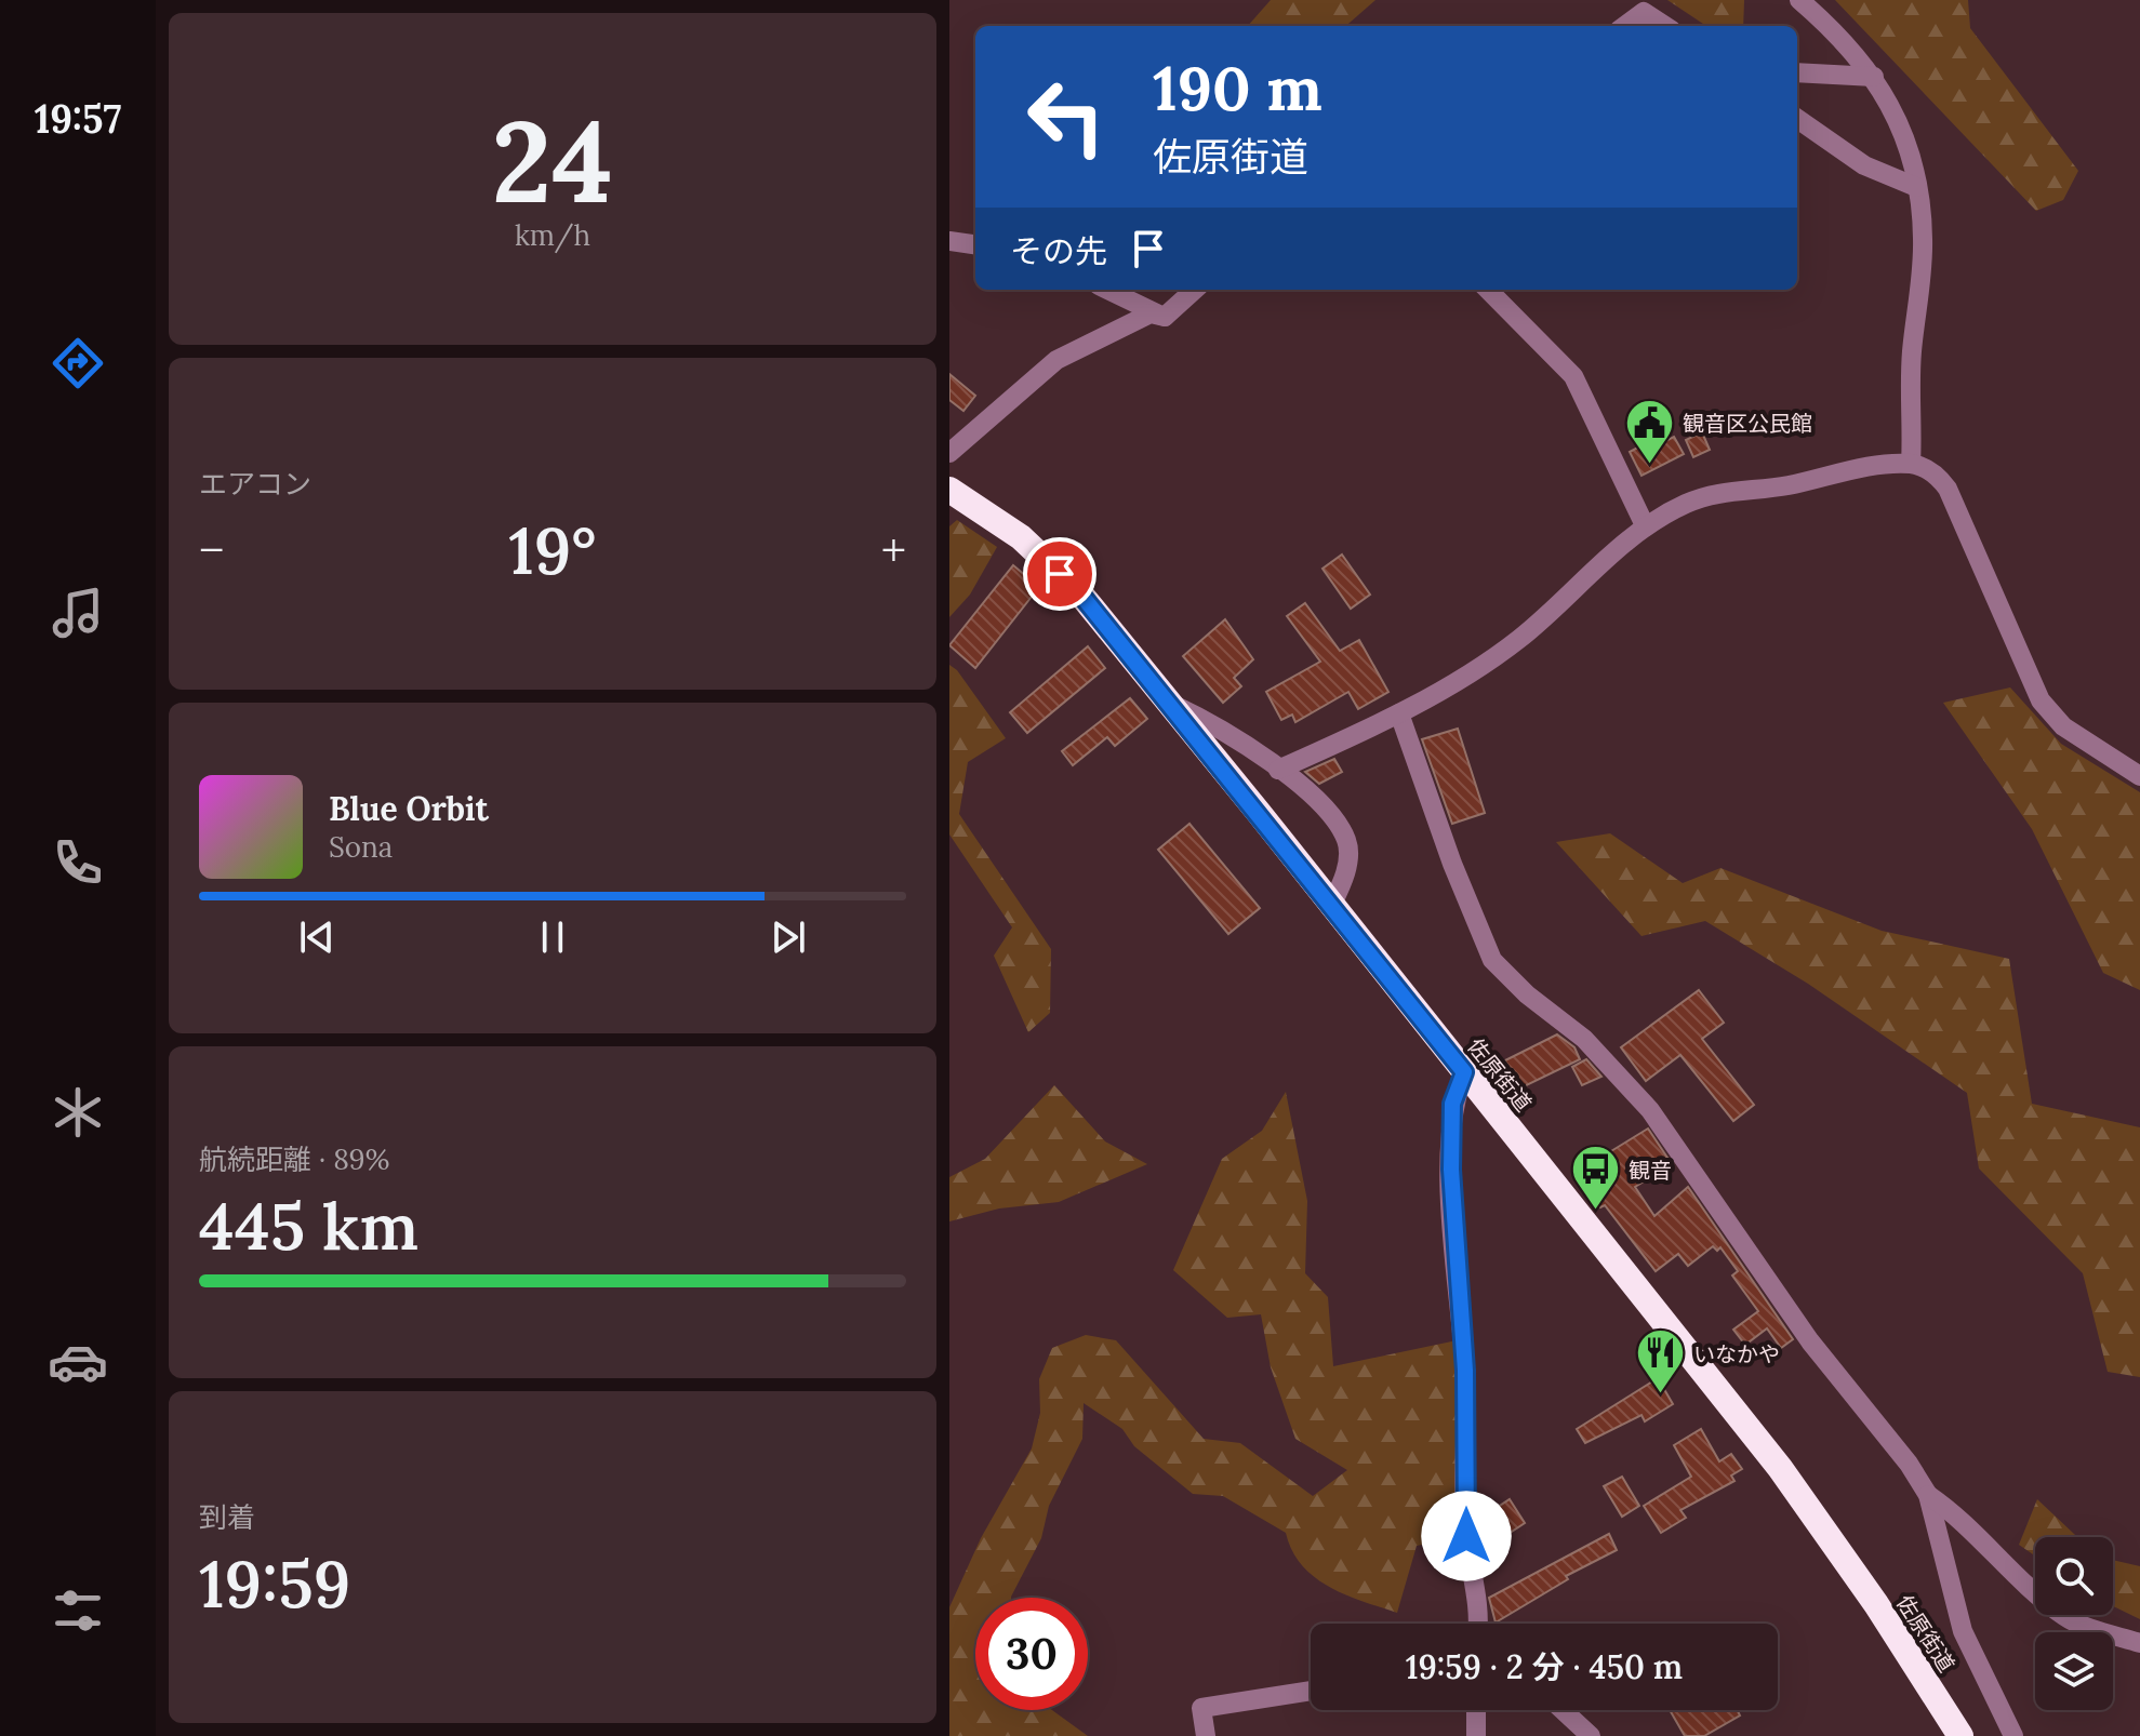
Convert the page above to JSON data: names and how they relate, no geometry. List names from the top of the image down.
{
  "streets": {
    "highway": ["佐原街道"]
  },
  "places": {
    "public building": ["観音区公民館"],
    "bus stop": ["観音"],
    "restaurant": ["いなかや"]
  },
  "page": {
    "tabs": "19:57",
    "tile": [
      ["24", "km/h"],
      "エアコン",
      ["航続距離 · 89%", "445 km"],
      ["到着", "19:59"]
    ],
    "turn": ["190 m", "佐原街道"],
    "then": "その先",
    "heat": ["−", "19°", "+"],
    "song": ["Blue Orbit", "Sona"],
    "limit": "30",
    "trip": "19:59 · 2 分 · 450 m"
  }
}
